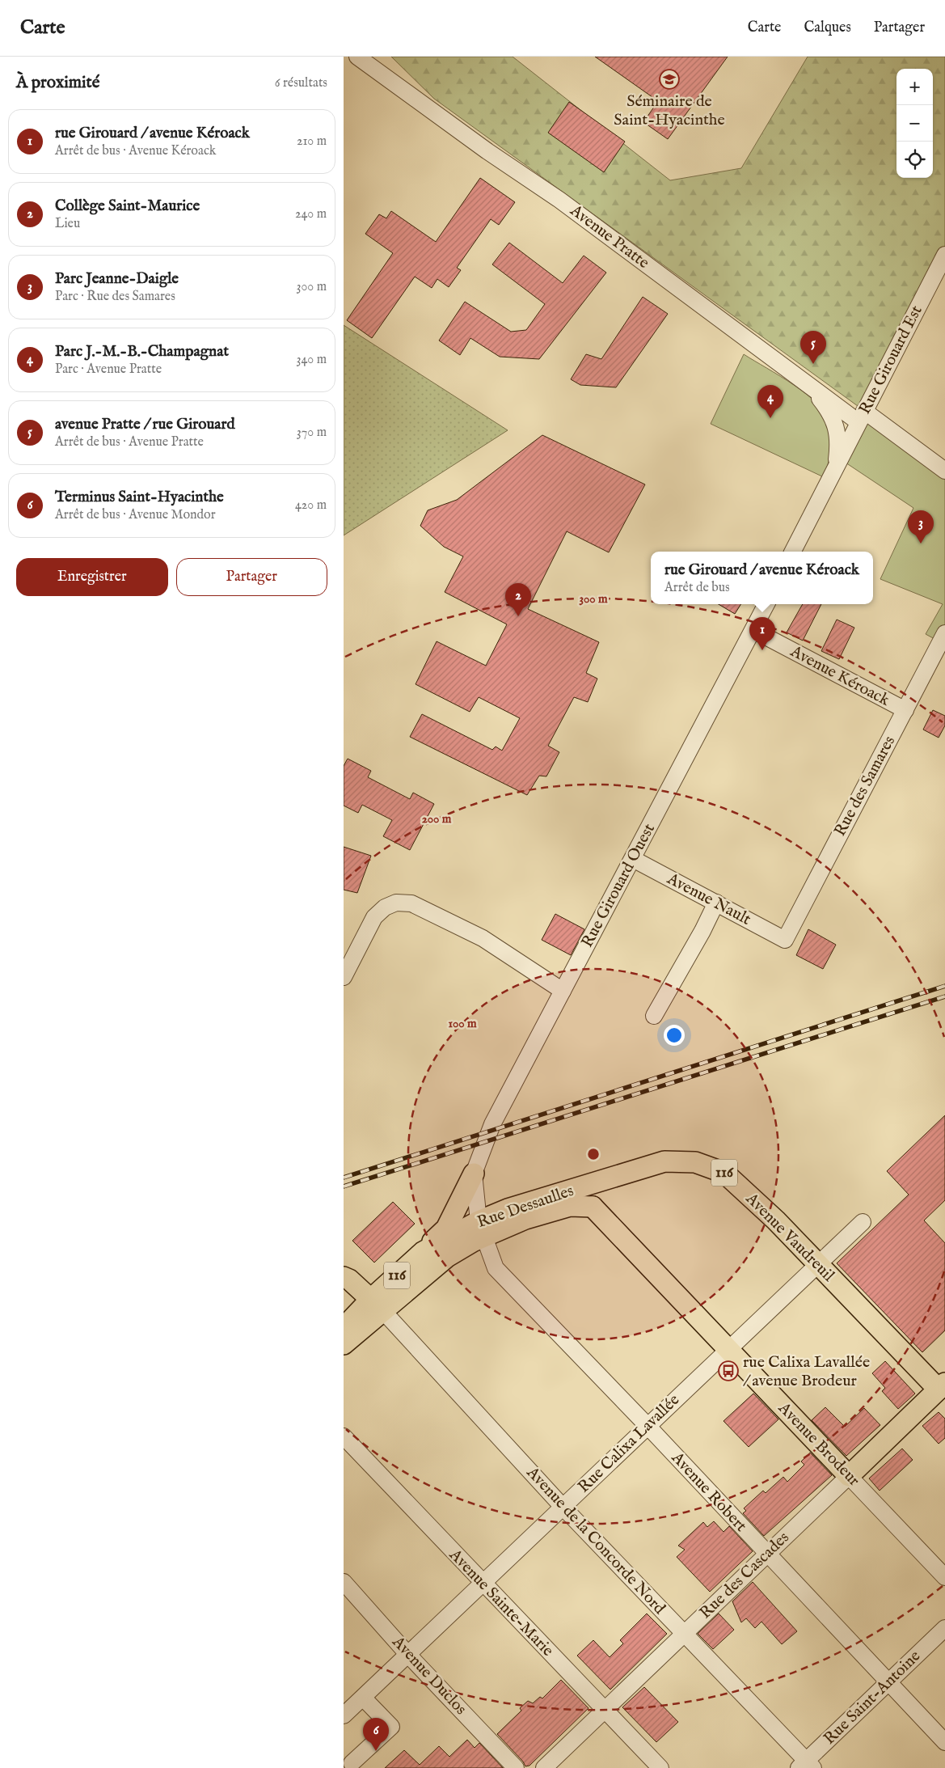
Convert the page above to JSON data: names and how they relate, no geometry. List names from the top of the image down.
{
  "streets": {
    "main road": [
      "116",
      "Rue Dessaulles",
      "Avenue Vaudreuil",
      "Avenue Brodeur",
      "Rue des Cascades"
    ],
    "street": [
      "Avenue Pratte",
      "Rue Girouard Est",
      "Avenue Kéroack",
      "Rue des Samares",
      "Rue Girouard Ouest",
      "Avenue Nault",
      "Rue Calixa Lavallée",
      "Avenue Robert",
      "Avenue de la Concorde Nord",
      "Avenue Sainte-Marie",
      "Avenue Duclos",
      "Rue Saint-Antoine"
    ]
  },
  "crossings": [
    ["Avenue Pratte", "Rue Girouard Est"],
    ["Avenue Kéroack", "Rue des Samares"],
    ["Avenue Kéroack", "Rue Girouard Ouest"],
    ["Rue des Samares", "Avenue Nault"],
    ["Rue Girouard Ouest", "Avenue Nault"],
    ["Rue Dessaulles", "Avenue Vaudreuil"],
    ["Rue Dessaulles", "Avenue Brodeur"],
    ["Rue Dessaulles", "Avenue Robert"],
    ["Rue Dessaulles", "Avenue de la Concorde Nord"],
    ["Avenue Vaudreuil", "Rue Calixa Lavallée"],
    ["Avenue Vaudreuil", "Rue des Cascades"],
    ["Rue Calixa Lavallée", "Avenue Brodeur"],
    ["Rue Calixa Lavallée", "Avenue Robert"],
    ["Rue Calixa Lavallée", "Avenue de la Concorde Nord"],
    ["Rue Calixa Lavallée", "Avenue Sainte-Marie"],
    ["Rue Calixa Lavallée", "Avenue Duclos"],
    ["Avenue Brodeur", "Rue des Cascades"],
    ["Avenue Robert", "Rue des Cascades"],
    ["Avenue Robert", "Rue Saint-Antoine"],
    ["Avenue de la Concorde Nord", "Rue des Cascades"],
    ["Avenue de la Concorde Nord", "Rue Saint-Antoine"],
    ["Rue des Cascades", "Avenue Sainte-Marie"]
  ],
  "places": {
    "school or university": ["Séminaire de Saint-Hyacinthe"],
    "bus stop": ["rue Calixa Lavallée / avenue Brodeur"]
  },
  "page": {
    "header": "Carte",
    "nav": ["Carte", "Calques", "Partager"],
    "heading": ["À proximité", "6 résultats"],
    "map_buttons": ["+", "−"],
    "list": [
      {
        "mark": "1",
        "name": "rue Girouard / avenue Kéroack",
        "note": "Arrêt de bus · Avenue Kéroack",
        "value": "210 m"
      },
      {
        "mark": "2",
        "name": "Collège Saint-Maurice",
        "note": "Lieu",
        "value": "240 m"
      },
      {
        "mark": "3",
        "name": "Parc Jeanne-Daigle",
        "note": "Parc · Rue des Samares",
        "value": "300 m"
      },
      {
        "mark": "4",
        "name": "Parc J.-M.-B.-Champagnat",
        "note": "Parc · Avenue Pratte",
        "value": "340 m"
      },
      {
        "mark": "5",
        "name": "avenue Pratte / rue Girouard",
        "note": "Arrêt de bus · Avenue Pratte",
        "value": "370 m"
      },
      {
        "mark": "6",
        "name": "Terminus Saint-Hyacinthe",
        "note": "Arrêt de bus · Avenue Mondor",
        "value": "420 m"
      }
    ],
    "pins": [
      "5",
      "4",
      "3",
      "2",
      "1",
      "6"
    ],
    "buttons": ["Enregistrer", "Partager"],
    "popup": ["rue Girouard / avenue Kéroack", "Arrêt de bus"]
  },
  "rings": ["300 m", "200 m", "100 m"]
}
